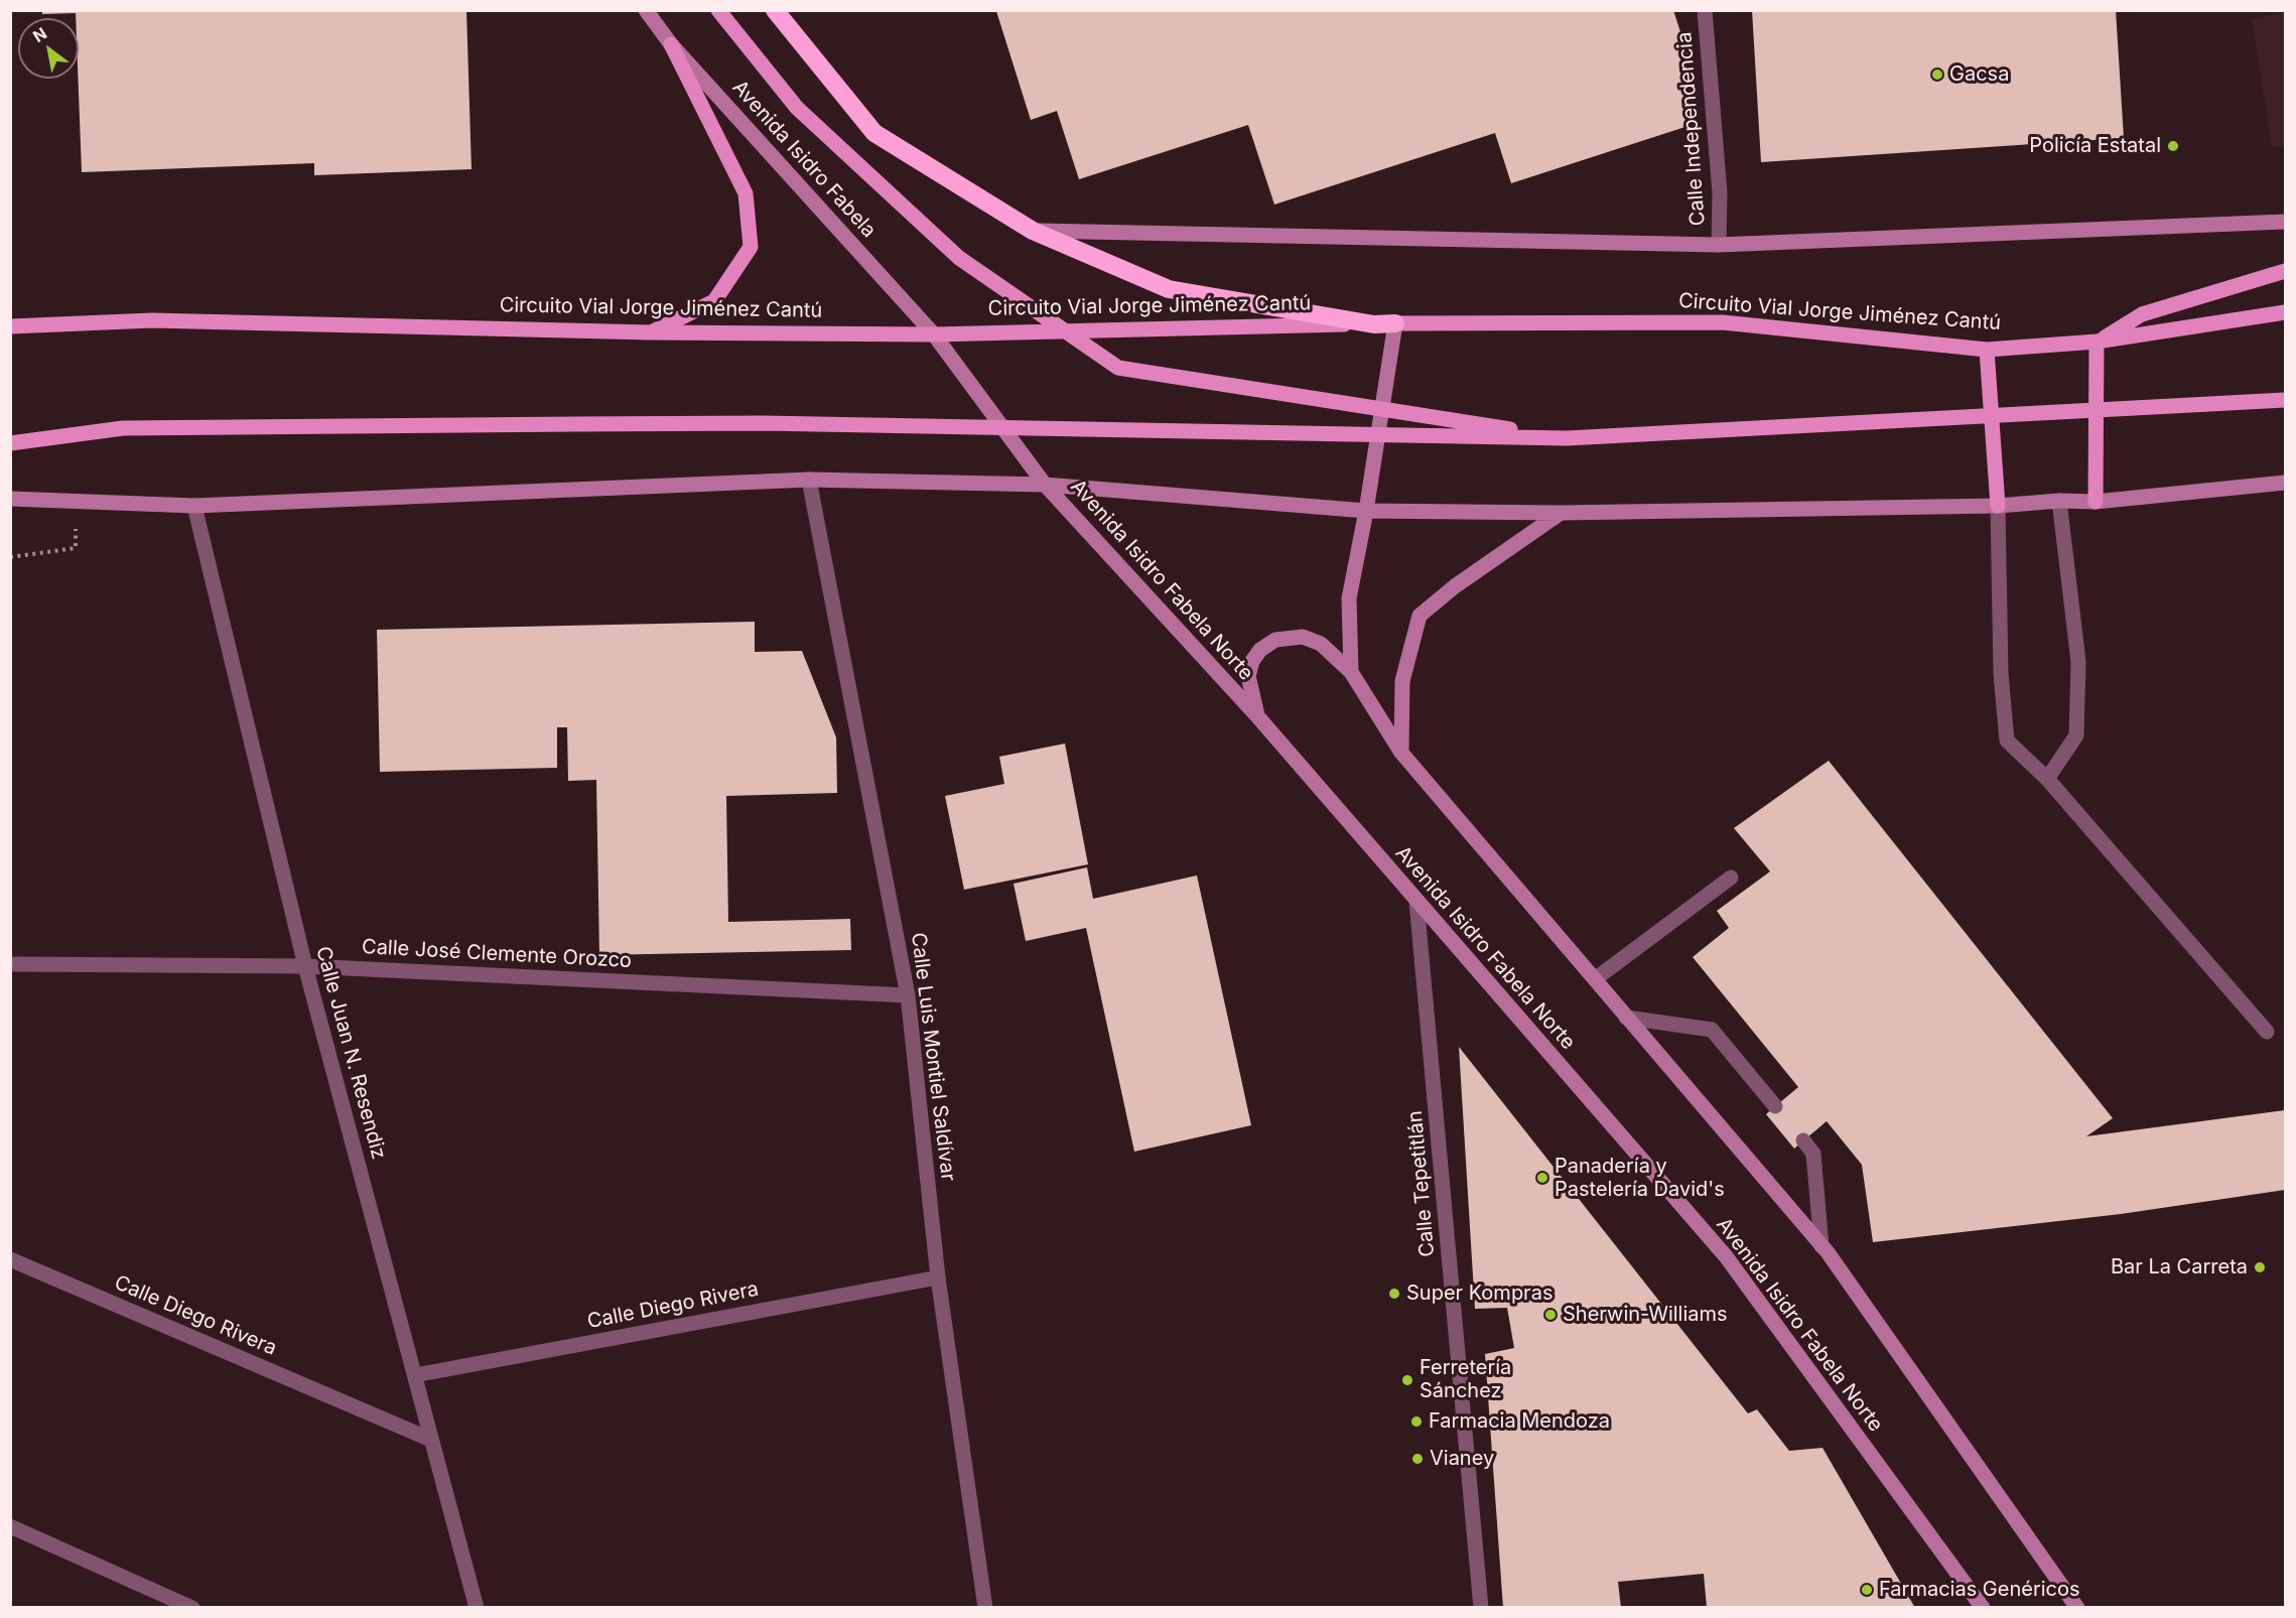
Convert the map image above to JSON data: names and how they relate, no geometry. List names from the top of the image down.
{
  "streets": {
    "highway": ["Circuito Vial Jorge Jiménez Cantú"],
    "main road": ["Avenida Isidro Fabela", "Avenida Isidro Fabela Norte"],
    "street": [
      "Calle Independencia",
      "Calle José Clemente Orozco",
      "Calle Juan N. Resendiz",
      "Calle Luis Montiel Saldívar",
      "Calle Tepetitlán",
      "Calle Diego Rivera"
    ]
  },
  "crossings": [
    ["Avenida Isidro Fabela", "Circuito Vial Jorge Jiménez Cantú"],
    ["Avenida Isidro Fabela", "Avenida Isidro Fabela Norte"],
    ["Circuito Vial Jorge Jiménez Cantú", "Avenida Isidro Fabela Norte"],
    ["Avenida Isidro Fabela Norte", "Calle Tepetitlán"],
    ["Calle José Clemente Orozco", "Calle Juan N. Resendiz"],
    ["Calle José Clemente Orozco", "Calle Luis Montiel Saldívar"],
    ["Calle Juan N. Resendiz", "Calle Diego Rivera"],
    ["Calle Luis Montiel Saldívar", "Calle Diego Rivera"]
  ],
  "places": [
    "Gacsa",
    "Policía Estatal",
    "Panadería y Pastelería David's",
    "Bar La Carreta",
    "Super Kompras",
    "Sherwin-Williams",
    "Ferretería Sánchez",
    "Farmacia Mendoza",
    "Vianey",
    "Farmacias Genéricos"
  ],
  "north": "top left"
}
